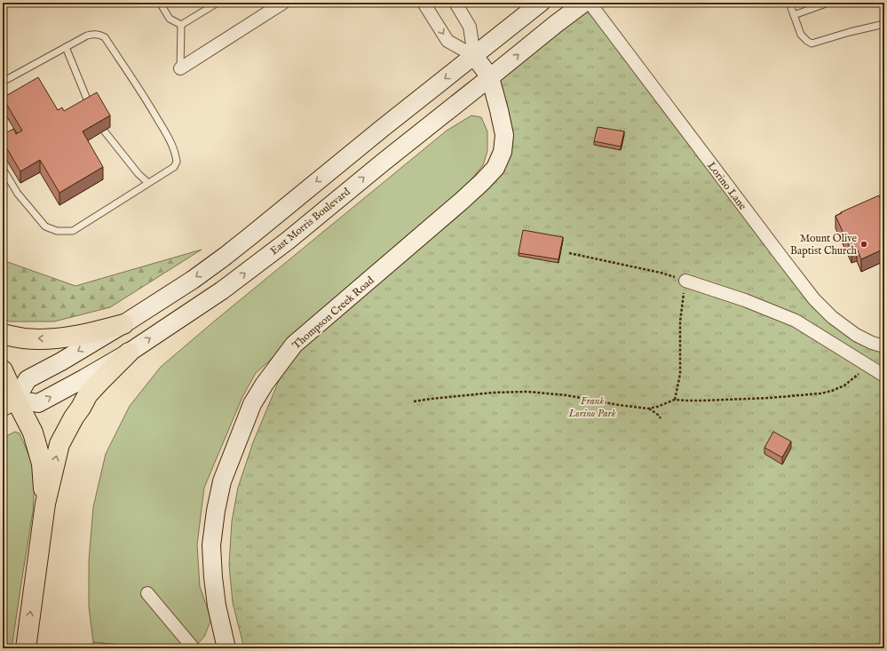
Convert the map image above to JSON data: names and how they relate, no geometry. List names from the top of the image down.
{
  "streets": {
    "main road": ["East Morris Boulevard", "Thompson Creek Road"],
    "street": ["Lorino Lane"]
  },
  "crossings": [
    ["East Morris Boulevard", "Thompson Creek Road"]
  ],
  "parks": ["Frank Lorino Park"],
  "places": ["Mount Olive Baptist Church"]
}
